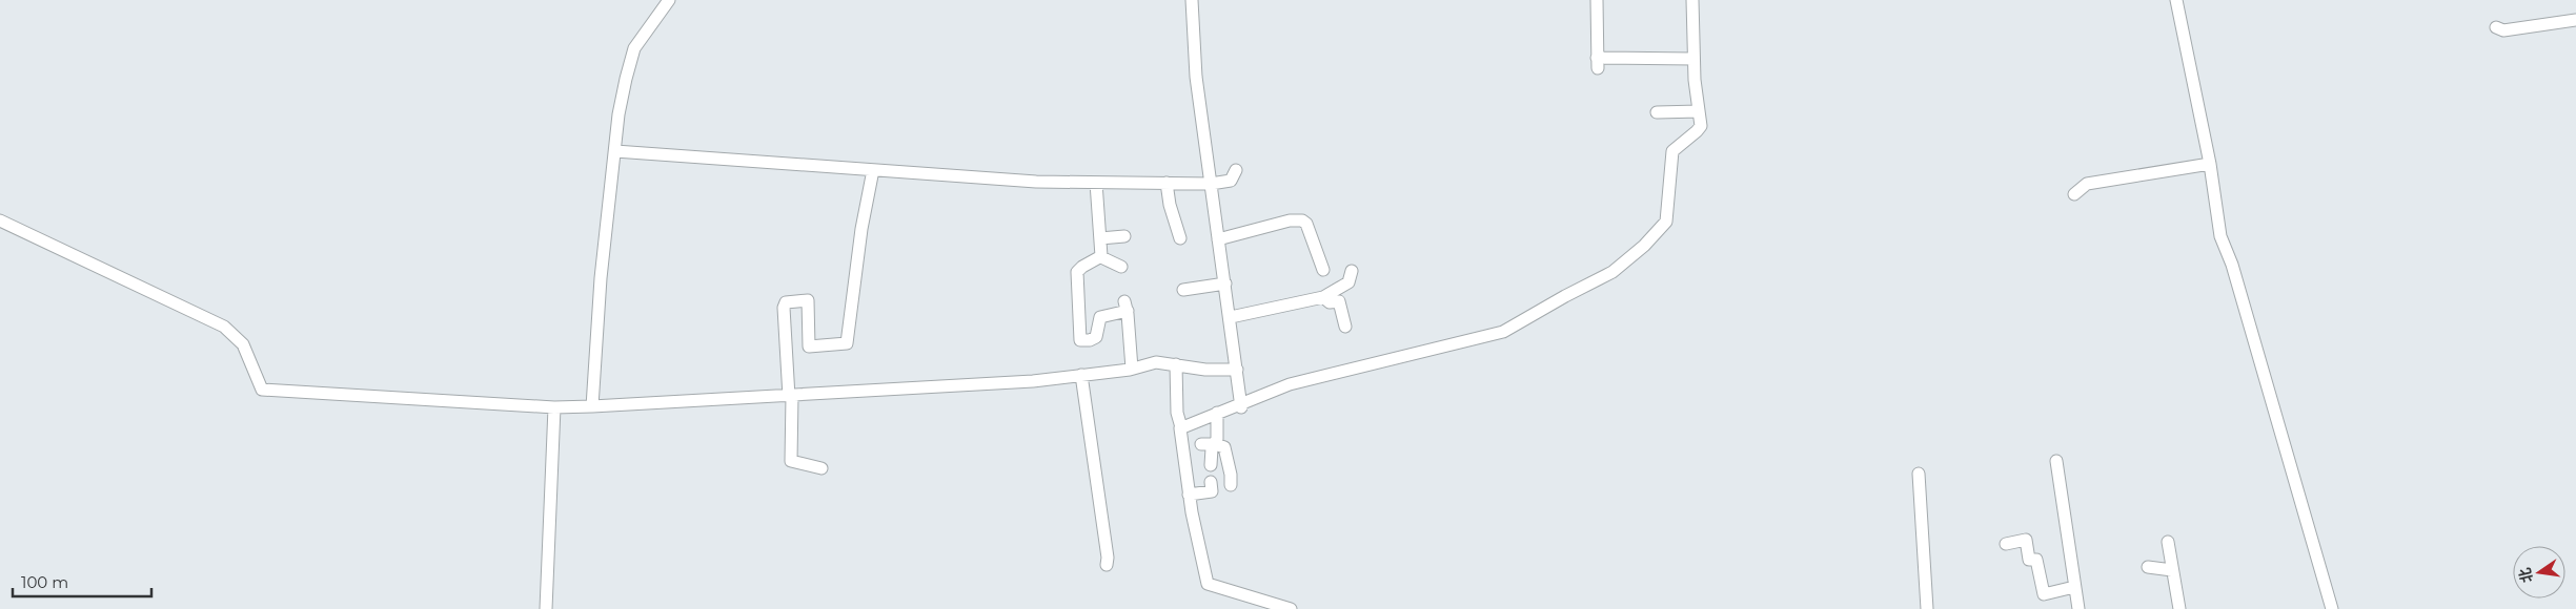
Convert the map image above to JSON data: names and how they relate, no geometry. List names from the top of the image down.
{
  "scale_bar": "100 m",
  "north": "left"
}
